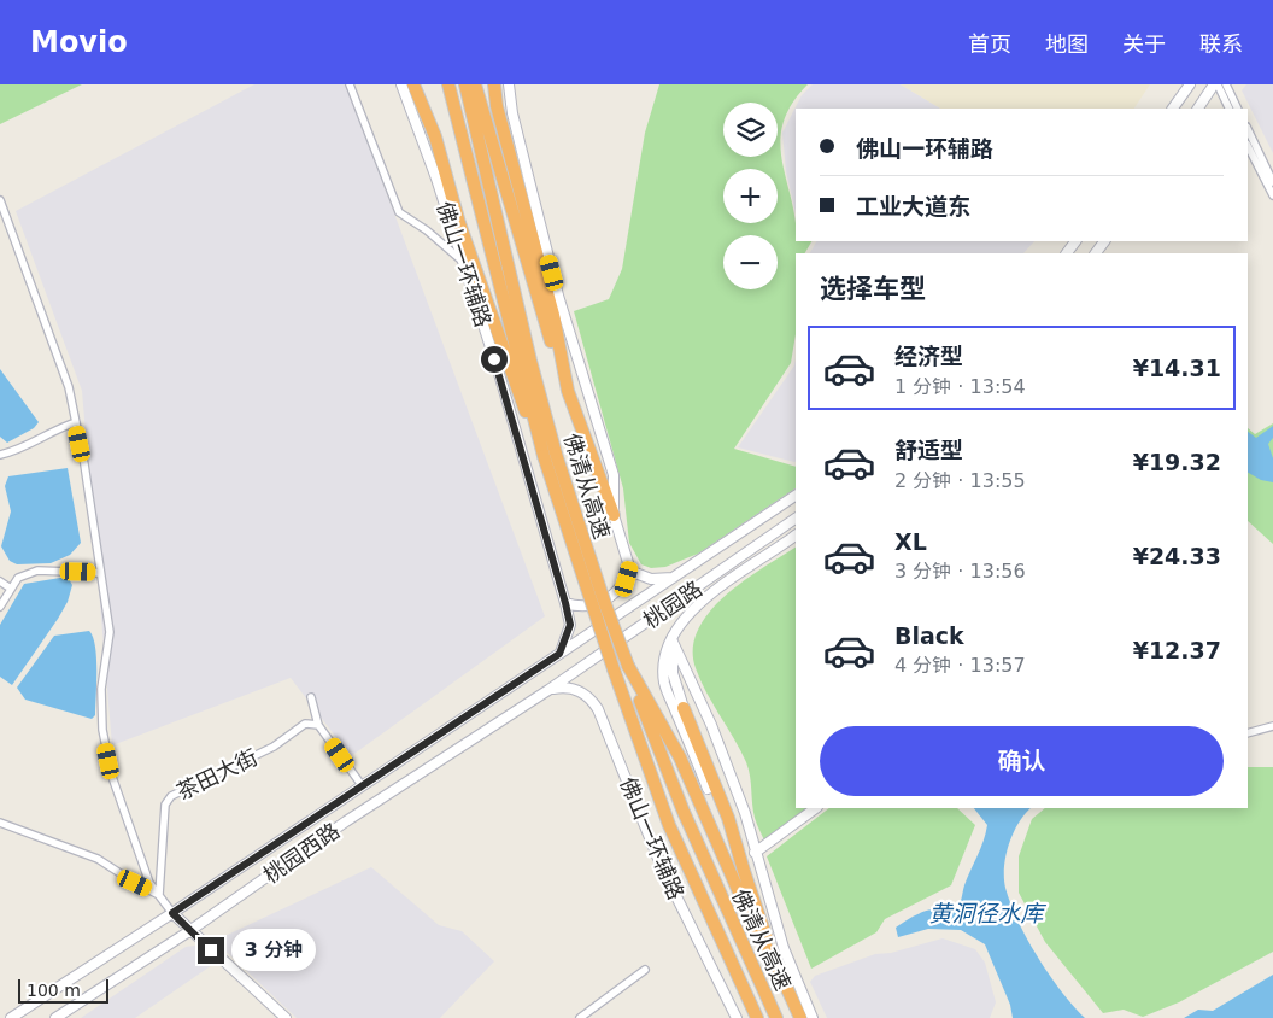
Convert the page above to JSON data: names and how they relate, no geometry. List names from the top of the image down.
{
  "streets": {
    "highway": ["佛清从高速"],
    "main road": ["佛山一环辅路", "桃园路", "桃园西路"],
    "street": ["茶田大街"]
  },
  "crossings": [
    ["佛山一环辅路", "桃园路"],
    ["佛山一环辅路", "桃园西路"],
    ["桃园路", "桃园西路"]
  ],
  "water": ["黄洞径水库"],
  "scale_bar": "100 m",
  "page": {
    "header": "Movio",
    "nav": [
      "首页",
      "地图",
      "关于",
      "联系"
    ],
    "map_buttons": ["+", "−"],
    "banner": ["佛山一环辅路", "工业大道东"],
    "heading": "选择车型",
    "list": [
      {
        "name": "经济型",
        "note": "1 分钟 · 13:54",
        "value": "¥14.31"
      },
      {
        "name": "舒适型",
        "note": "2 分钟 · 13:55",
        "value": "¥19.32"
      },
      {
        "name": "XL",
        "note": "3 分钟 · 13:56",
        "value": "¥24.33"
      },
      {
        "name": "Black",
        "note": "4 分钟 · 13:57",
        "value": "¥12.37"
      }
    ],
    "buttons": "确认",
    "bubble": "3 分钟",
    "scale": "100 m"
  }
}
